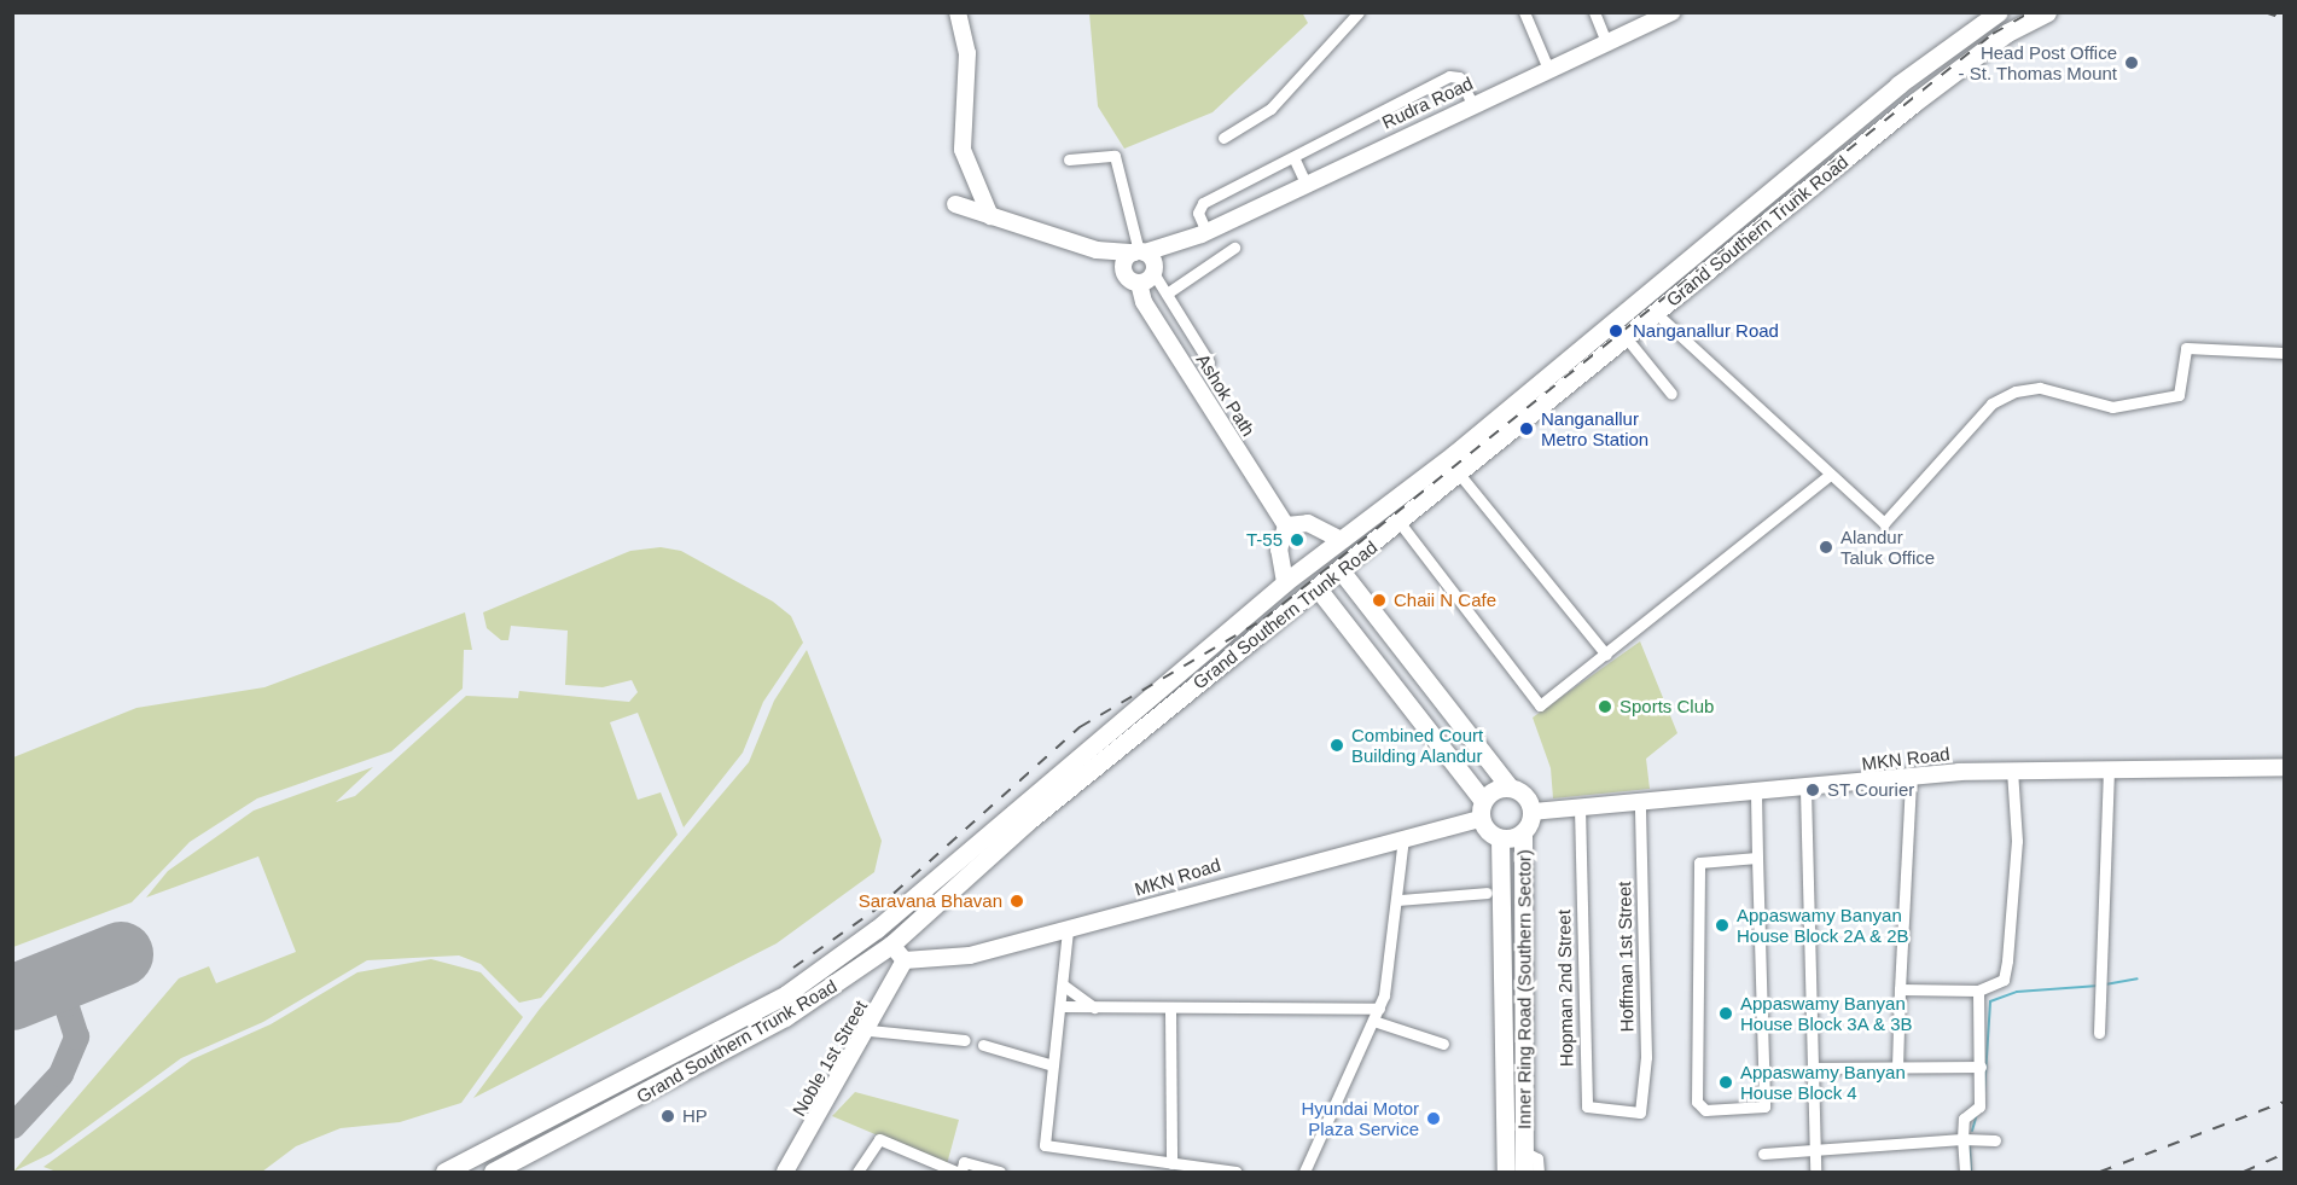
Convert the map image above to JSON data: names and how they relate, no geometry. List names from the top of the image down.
{
  "streets": {
    "main road": ["Grand Southern Trunk Road", "Inner Ring Road (Southern Sector)"],
    "street": [
      "Rudra Road",
      "Ashok Path",
      "MKN Road",
      "Hoffman 1st Street",
      "Hopman 2nd Street",
      "Noble 1st Street"
    ]
  },
  "crossings": [
    ["Rudra Road", "Ashok Path"],
    ["Grand Southern Trunk Road", "Inner Ring Road (Southern Sector)"],
    ["MKN Road", "Hoffman 1st Street"],
    ["MKN Road", "Hopman 2nd Street"],
    ["MKN Road", "Inner Ring Road (Southern Sector)"],
    ["MKN Road", "Noble 1st Street"],
    ["Hoffman 1st Street", "Hopman 2nd Street"]
  ],
  "places": [
    "Head Post Office - St. Thomas Mount",
    "Nanganallur Road",
    "Nanganallur Metro Station",
    "T-55",
    "Alandur Taluk Office",
    "Chaii N Cafe",
    "Sports Club",
    "Combined Court Building Alandur",
    "ST Courier",
    "Saravana Bhavan",
    "Appaswamy Banyan House Block 2A & 2B",
    "Appaswamy Banyan House Block 3A & 3B",
    "Appaswamy Banyan House Block 4",
    "HP",
    "Hyundai Motor Plaza Service"
  ]
}
